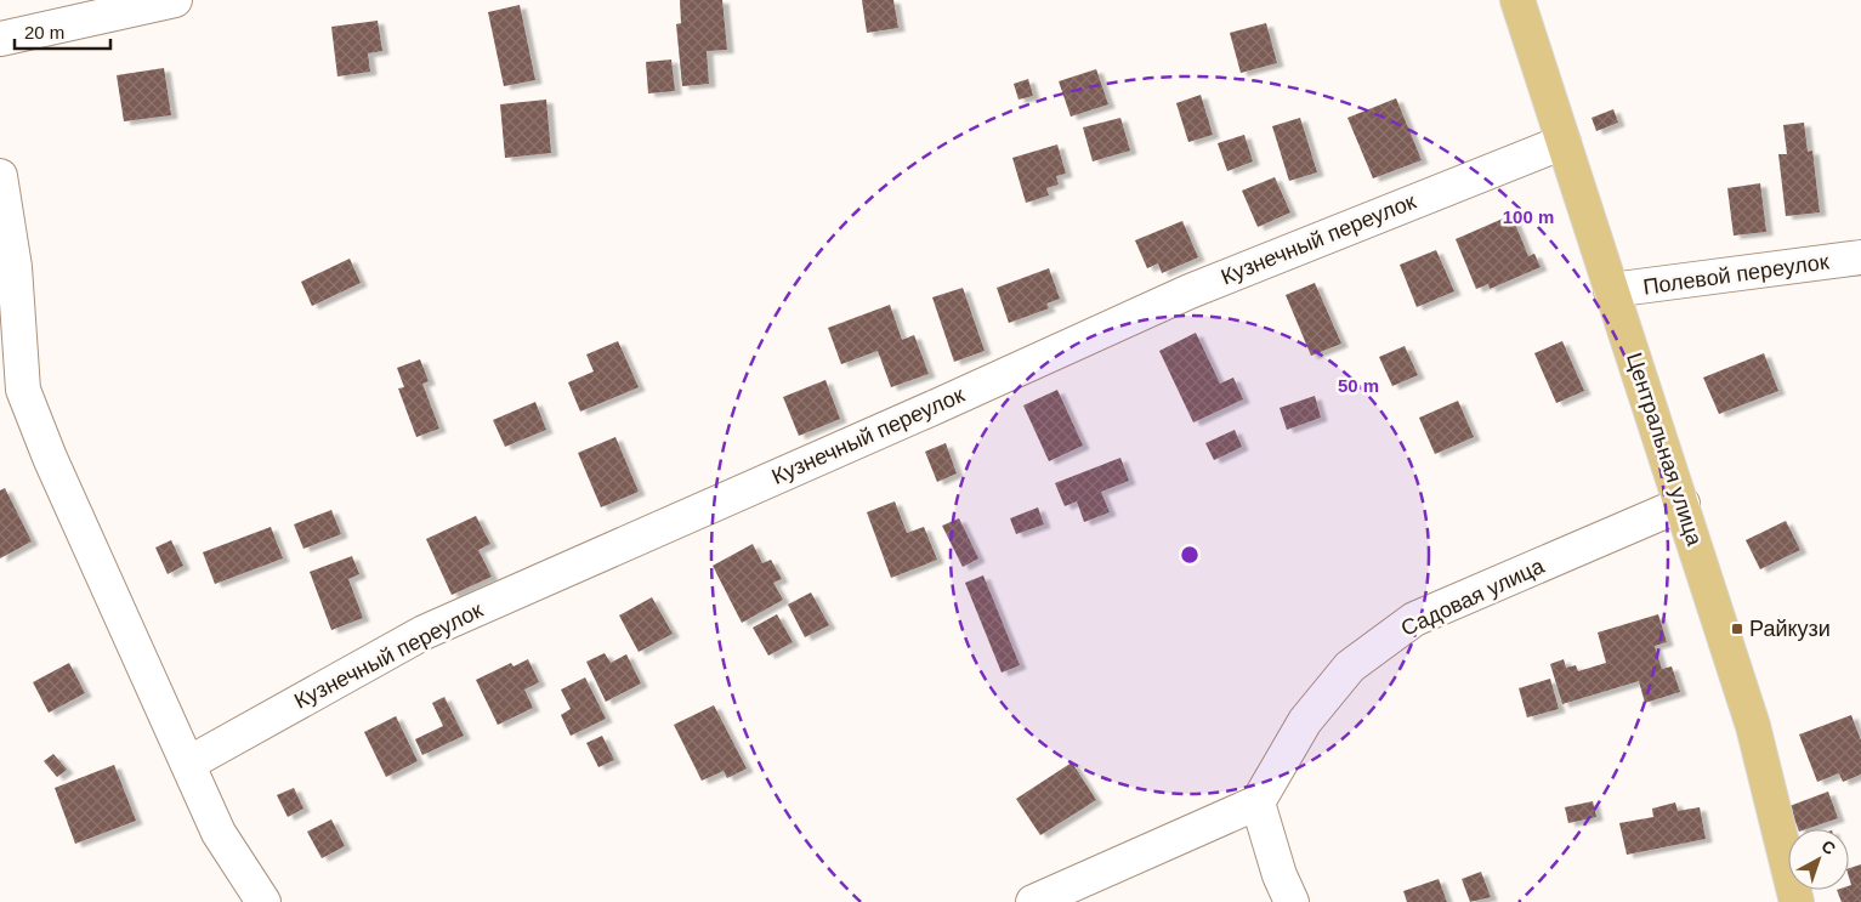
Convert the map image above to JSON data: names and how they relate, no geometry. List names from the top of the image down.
{
  "streets": {
    "main road": ["Центральная улица"],
    "street": ["Кузнечный переулок", "Полевой переулок", "Садовая улица"]
  },
  "crossings": [
    ["Кузнечный переулок", "Центральная улица"],
    ["Полевой переулок", "Центральная улица"],
    ["Центральная улица", "Садовая улица"]
  ],
  "places": {
    "transit": ["Райкузи"]
  },
  "scale_bar": "20 m",
  "north": "top right",
  "rings": ["100 m", "50 m"]
}
